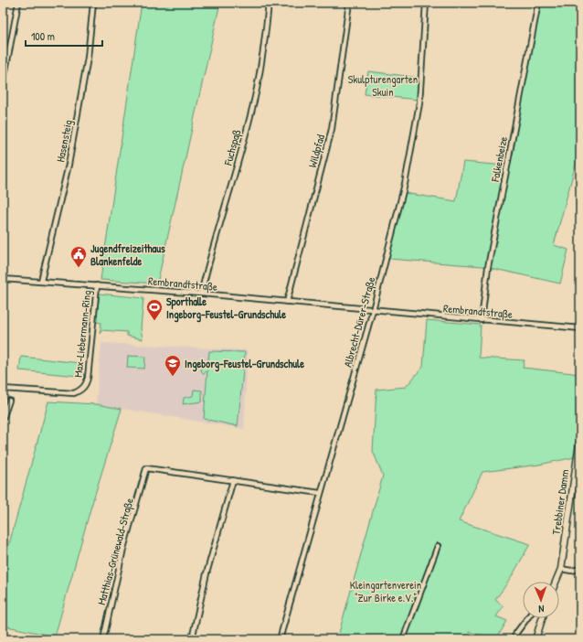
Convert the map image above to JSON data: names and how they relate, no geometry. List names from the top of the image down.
{
  "streets": {
    "main road": ["Trebbiner Damm"],
    "street": [
      "Hasensteig",
      "Fuchspaß",
      "Wildpfad",
      "Falkenbeize",
      "Rembrandtstraße",
      "Albrecht-Dürer-Straße",
      "Max-Liebermann-Ring",
      "Matthias-Grünewald-Straße"
    ]
  },
  "crossings": [
    ["Hasensteig", "Rembrandtstraße"],
    ["Fuchspaß", "Rembrandtstraße"],
    ["Wildpfad", "Rembrandtstraße"],
    ["Falkenbeize", "Rembrandtstraße"],
    ["Rembrandtstraße", "Albrecht-Dürer-Straße"],
    ["Rembrandtstraße", "Max-Liebermann-Ring"]
  ],
  "parks": ["Skulpturengarten Skuin", "Kleingartenverein \"Zur Birke e.V.\""],
  "places": {
    "public building": ["Jugendfreizeithaus Blankenfelde"],
    "sports": ["Sporthalle Ingeborg-Feustel-Grundschule"],
    "school or university": ["Ingeborg-Feustel-Grundschule"]
  },
  "scale_bar": "100 m",
  "north": "bottom"
}
